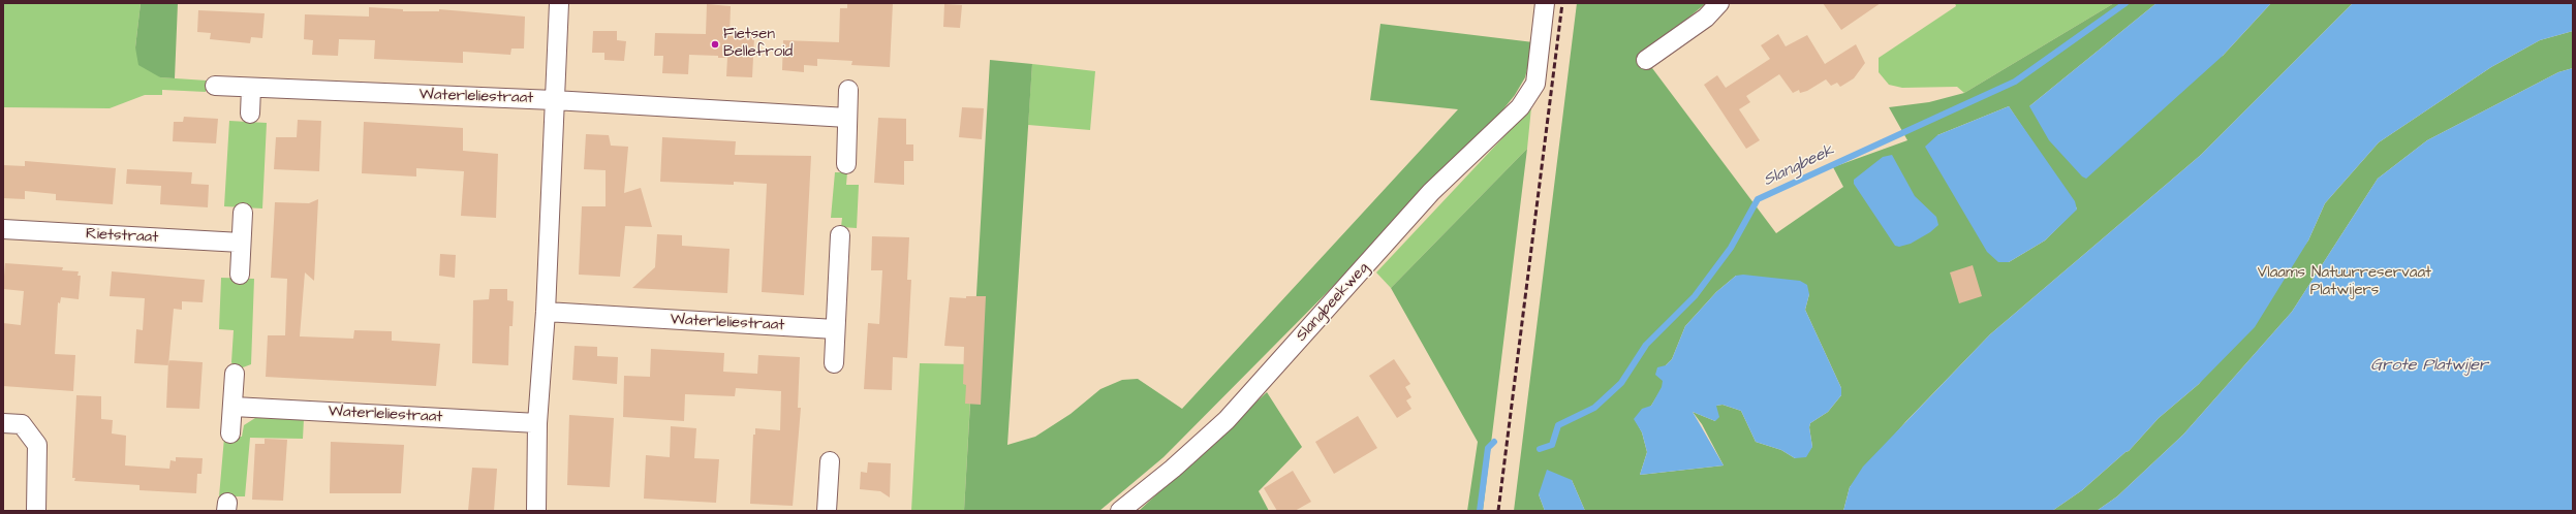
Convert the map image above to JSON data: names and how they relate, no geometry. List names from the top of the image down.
{
  "streets": {
    "street": ["Waterleliestraat", "Rietstraat", "Slangbeekweg"]
  },
  "water": ["Slangbeek", "Grote Platwijer"],
  "parks": ["Vlaams Natuurreservaat Platwijers"],
  "places": ["Fietsen Bellefroid"]
}
